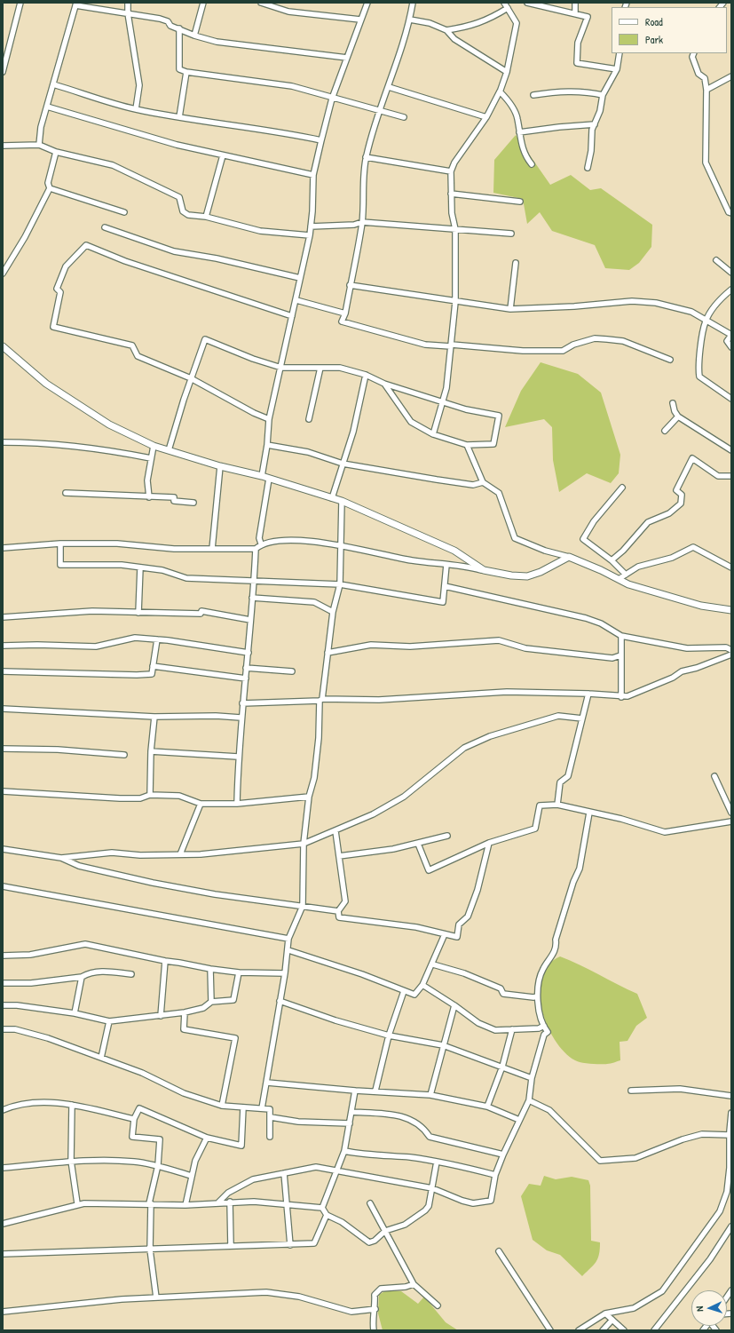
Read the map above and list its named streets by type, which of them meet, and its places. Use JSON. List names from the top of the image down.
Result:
{
  "legend": ["Road", "Park"],
  "north": "left"
}
